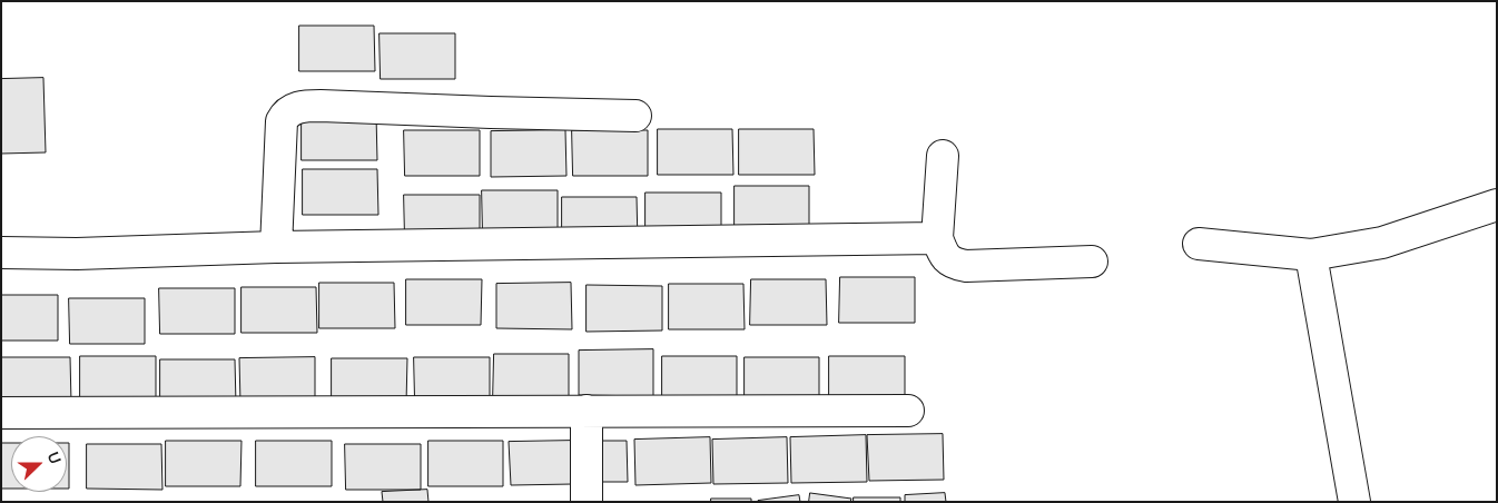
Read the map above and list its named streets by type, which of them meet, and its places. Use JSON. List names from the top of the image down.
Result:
{
  "north": "right"
}
